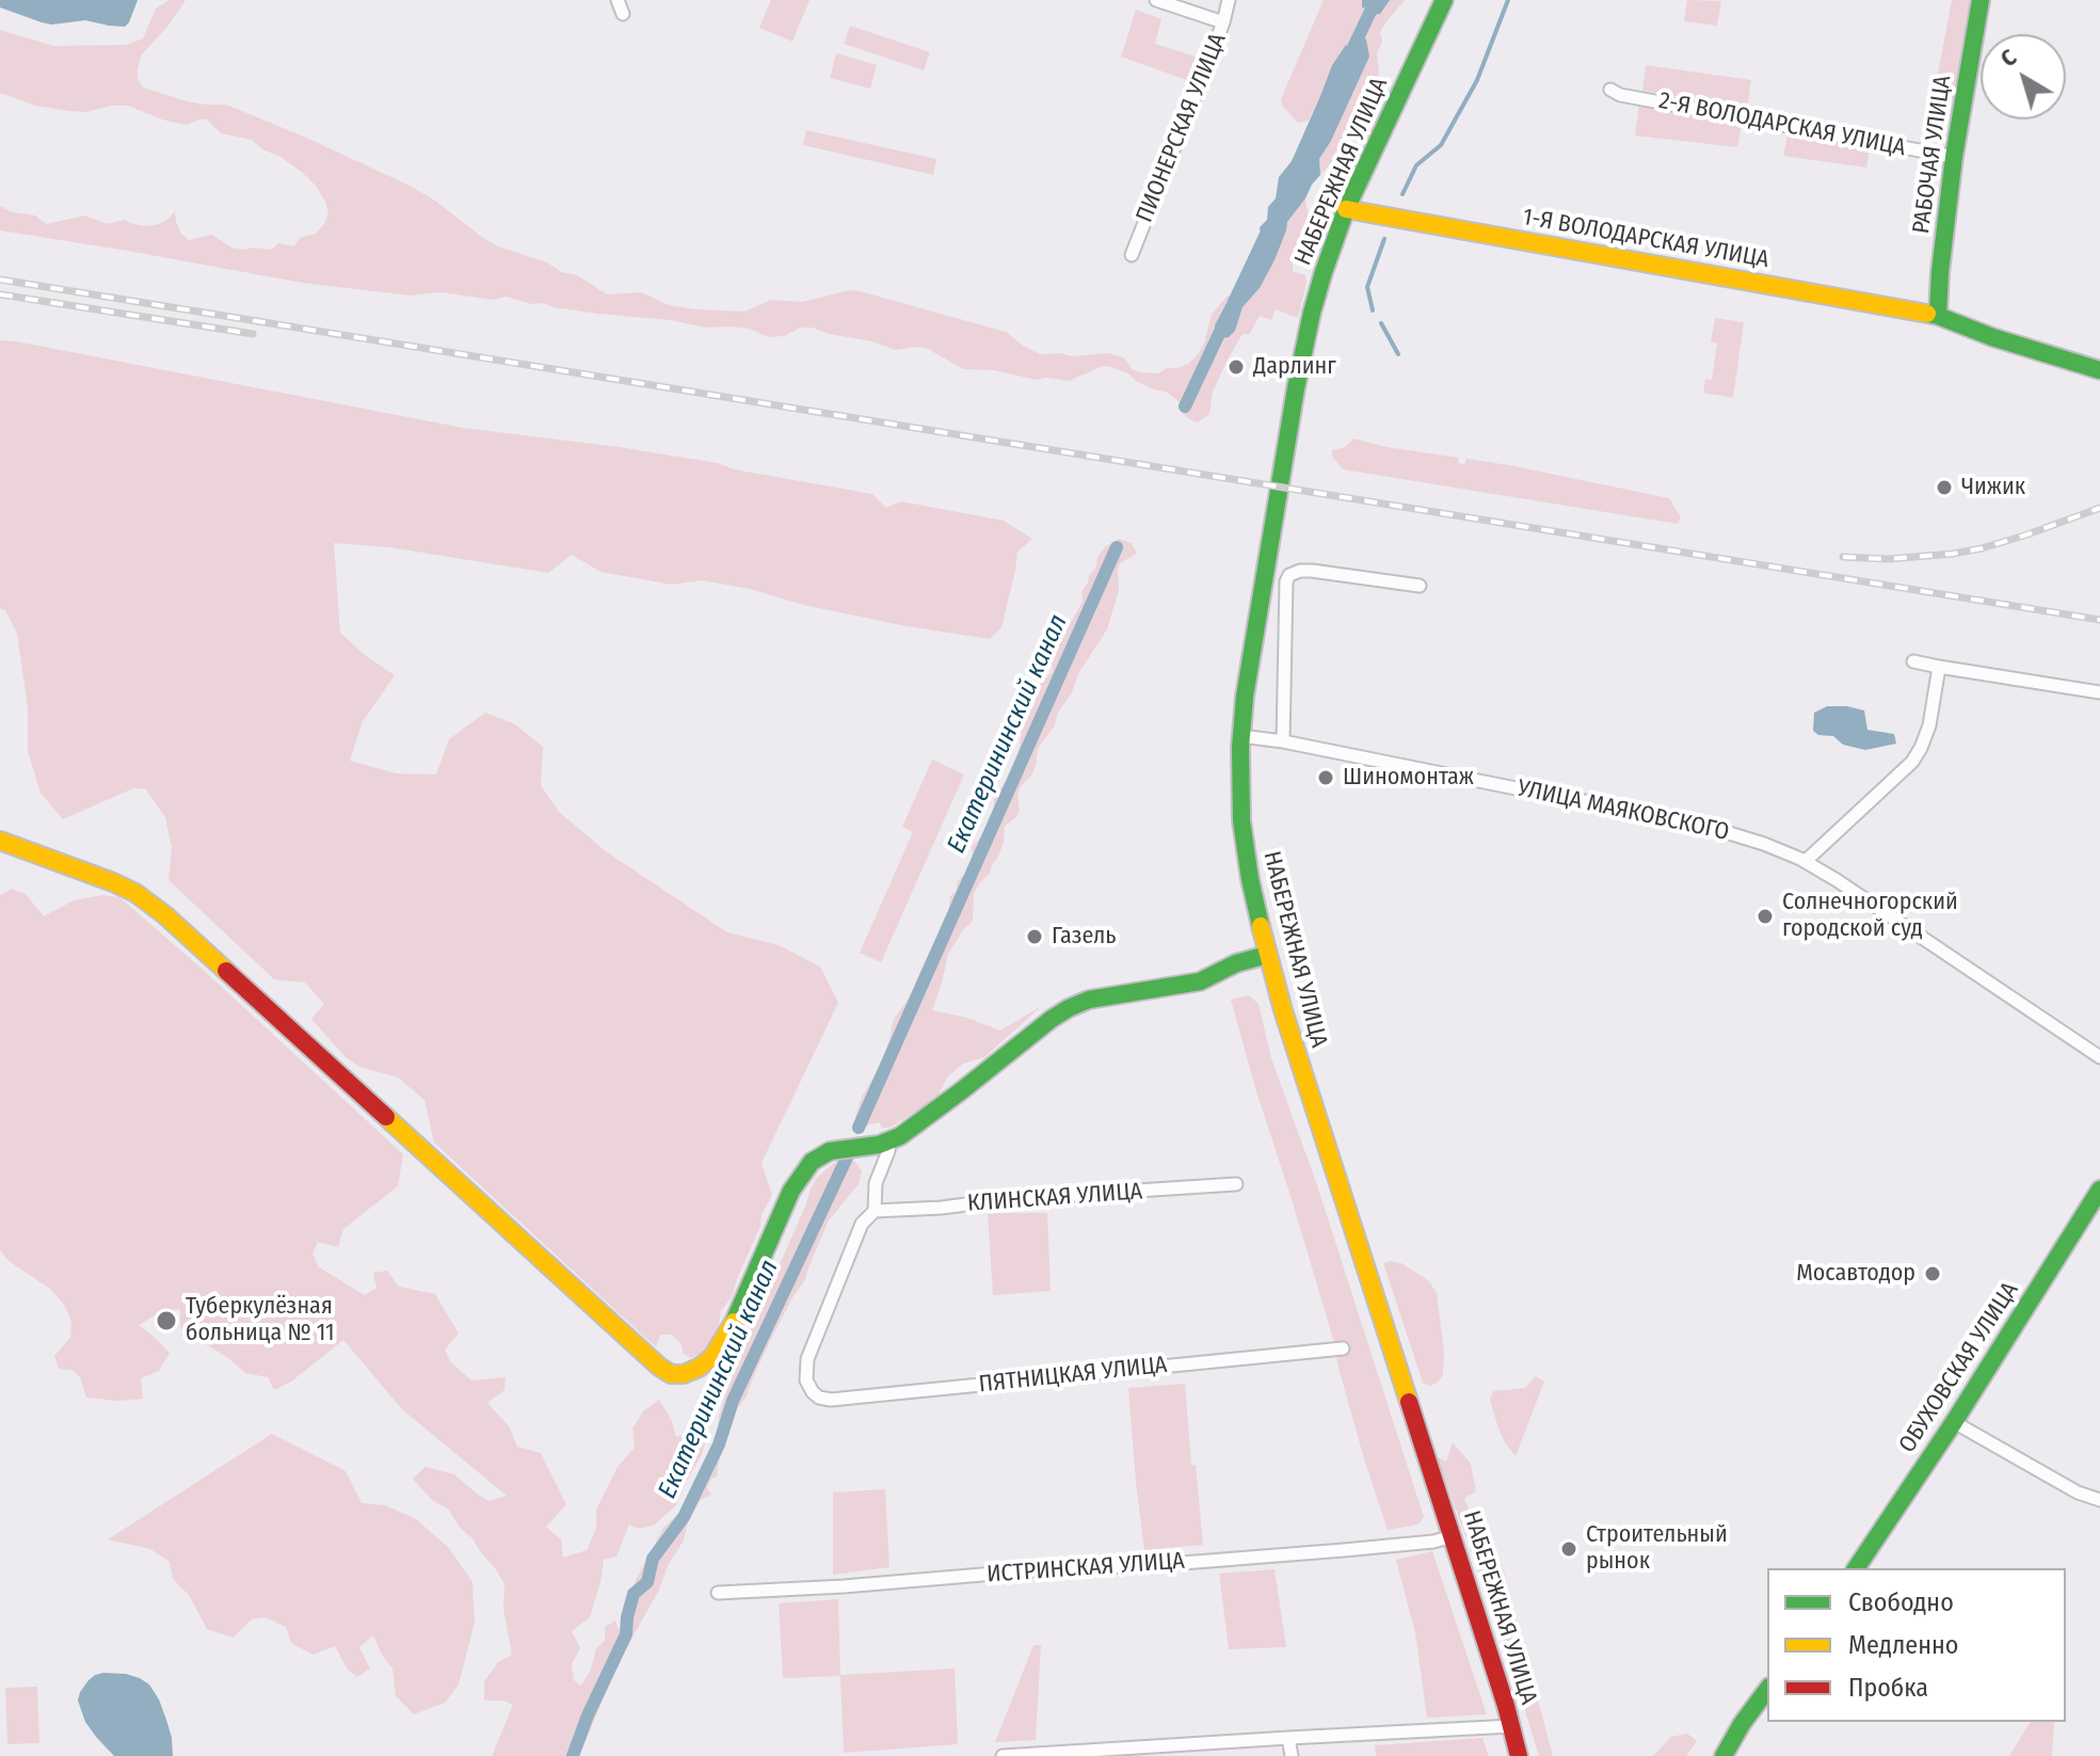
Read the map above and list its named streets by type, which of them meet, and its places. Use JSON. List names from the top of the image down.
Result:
{
  "streets": {
    "street": [
      "2-Я ВОЛОДАРСКАЯ УЛИЦА",
      "ПИОНЕРСКАЯ УЛИЦА",
      "РАБОЧАЯ УЛИЦА",
      "НАБЕРЕЖНАЯ УЛИЦА",
      "1-Я ВОЛОДАРСКАЯ УЛИЦА",
      "УЛИЦА МАЯКОВСКОГО",
      "КЛИНСКАЯ УЛИЦА",
      "ОБУХОВСКАЯ УЛИЦА",
      "ПЯТНИЦКАЯ УЛИЦА",
      "ИСТРИНСКАЯ УЛИЦА"
    ]
  },
  "crossings": [
    ["2-Я ВОЛОДАРСКАЯ УЛИЦА", "РАБОЧАЯ УЛИЦА"],
    ["РАБОЧАЯ УЛИЦА", "1-Я ВОЛОДАРСКАЯ УЛИЦА"],
    ["НАБЕРЕЖНАЯ УЛИЦА", "1-Я ВОЛОДАРСКАЯ УЛИЦА"],
    ["НАБЕРЕЖНАЯ УЛИЦА", "УЛИЦА МАЯКОВСКОГО"],
    ["НАБЕРЕЖНАЯ УЛИЦА", "ИСТРИНСКАЯ УЛИЦА"],
    ["КЛИНСКАЯ УЛИЦА", "ПЯТНИЦКАЯ УЛИЦА"]
  ],
  "water": ["Екатерининский канал"],
  "places": [
    "Дарлинг",
    "Чижик",
    "Шиномонтаж",
    "Солнечногорский городской суд",
    "Газель",
    "Мосавтодор",
    "Туберкулёзная больница № 11",
    "Строительный рынок"
  ],
  "legend": ["Свободно", "Медленно", "Пробка"],
  "north": "top left"
}
